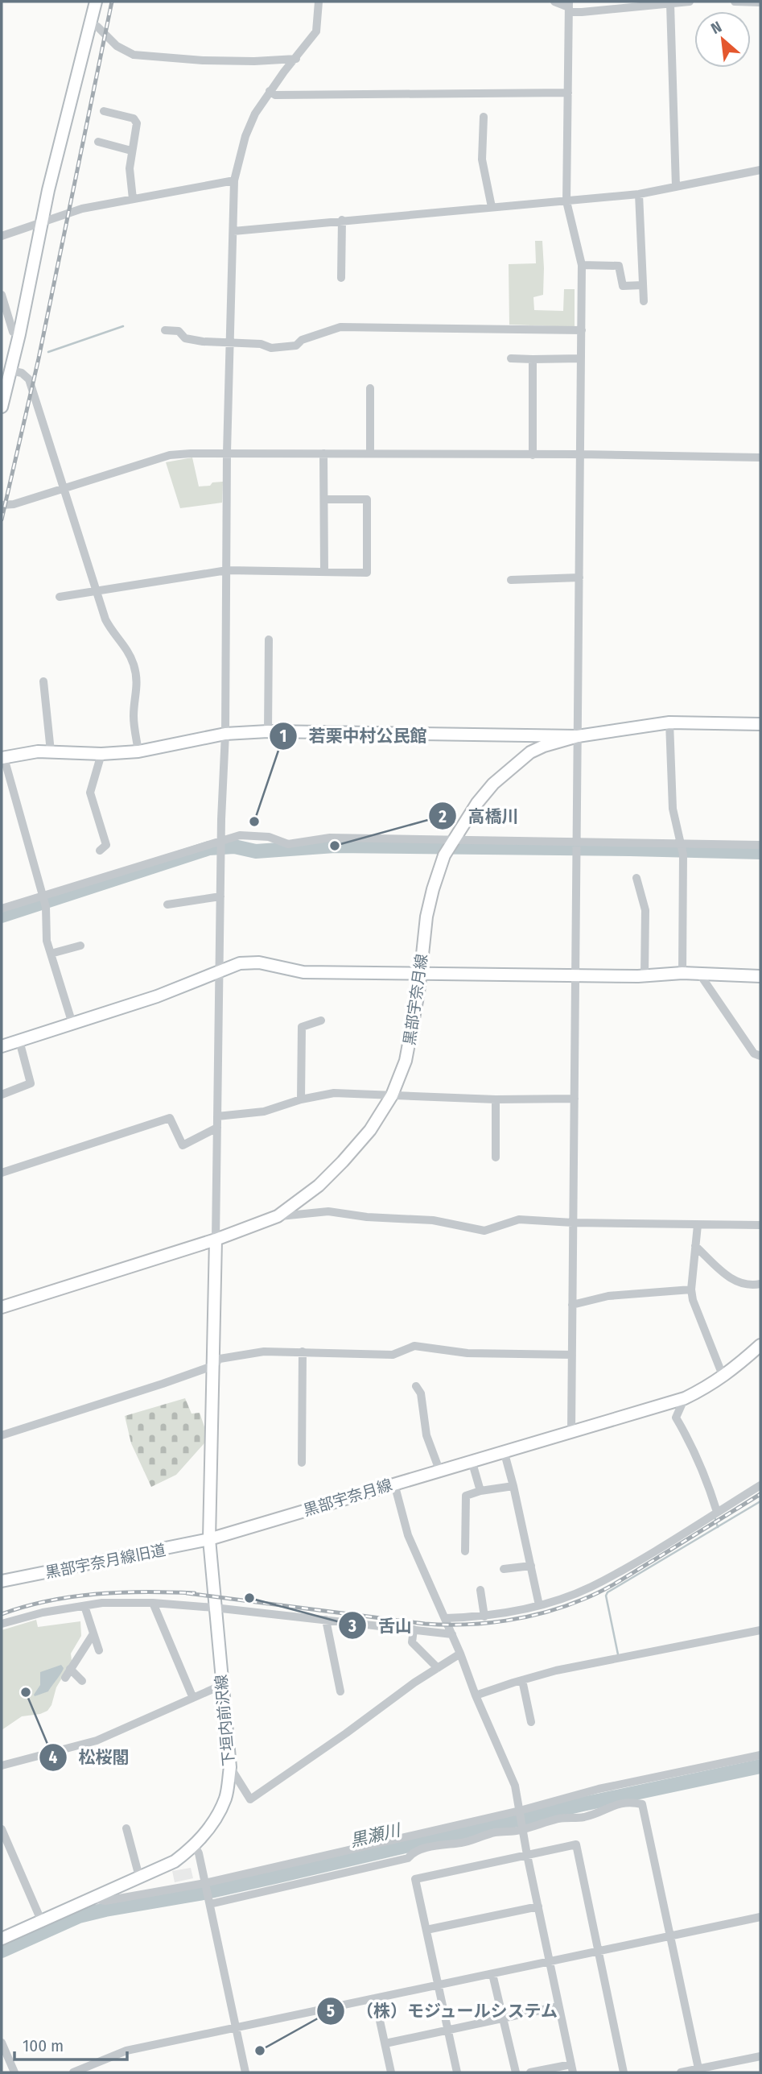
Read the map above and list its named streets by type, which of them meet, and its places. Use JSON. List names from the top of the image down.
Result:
{
  "streets": {
    "main road": ["黒部宇奈月線", "黒部宇奈月線旧道", "下垣内前沢線"]
  },
  "crossings": [
    ["黒部宇奈月線", "黒部宇奈月線旧道"],
    ["黒部宇奈月線", "下垣内前沢線"],
    ["黒部宇奈月線旧道", "下垣内前沢線"]
  ],
  "water": ["黒瀬川"],
  "places": [
    "若栗中村公民館",
    "高橋川",
    "舌山",
    "松桜閣",
    "（株）モジュールシステム"
  ],
  "scale_bar": "100 m",
  "north": "top left"
}
